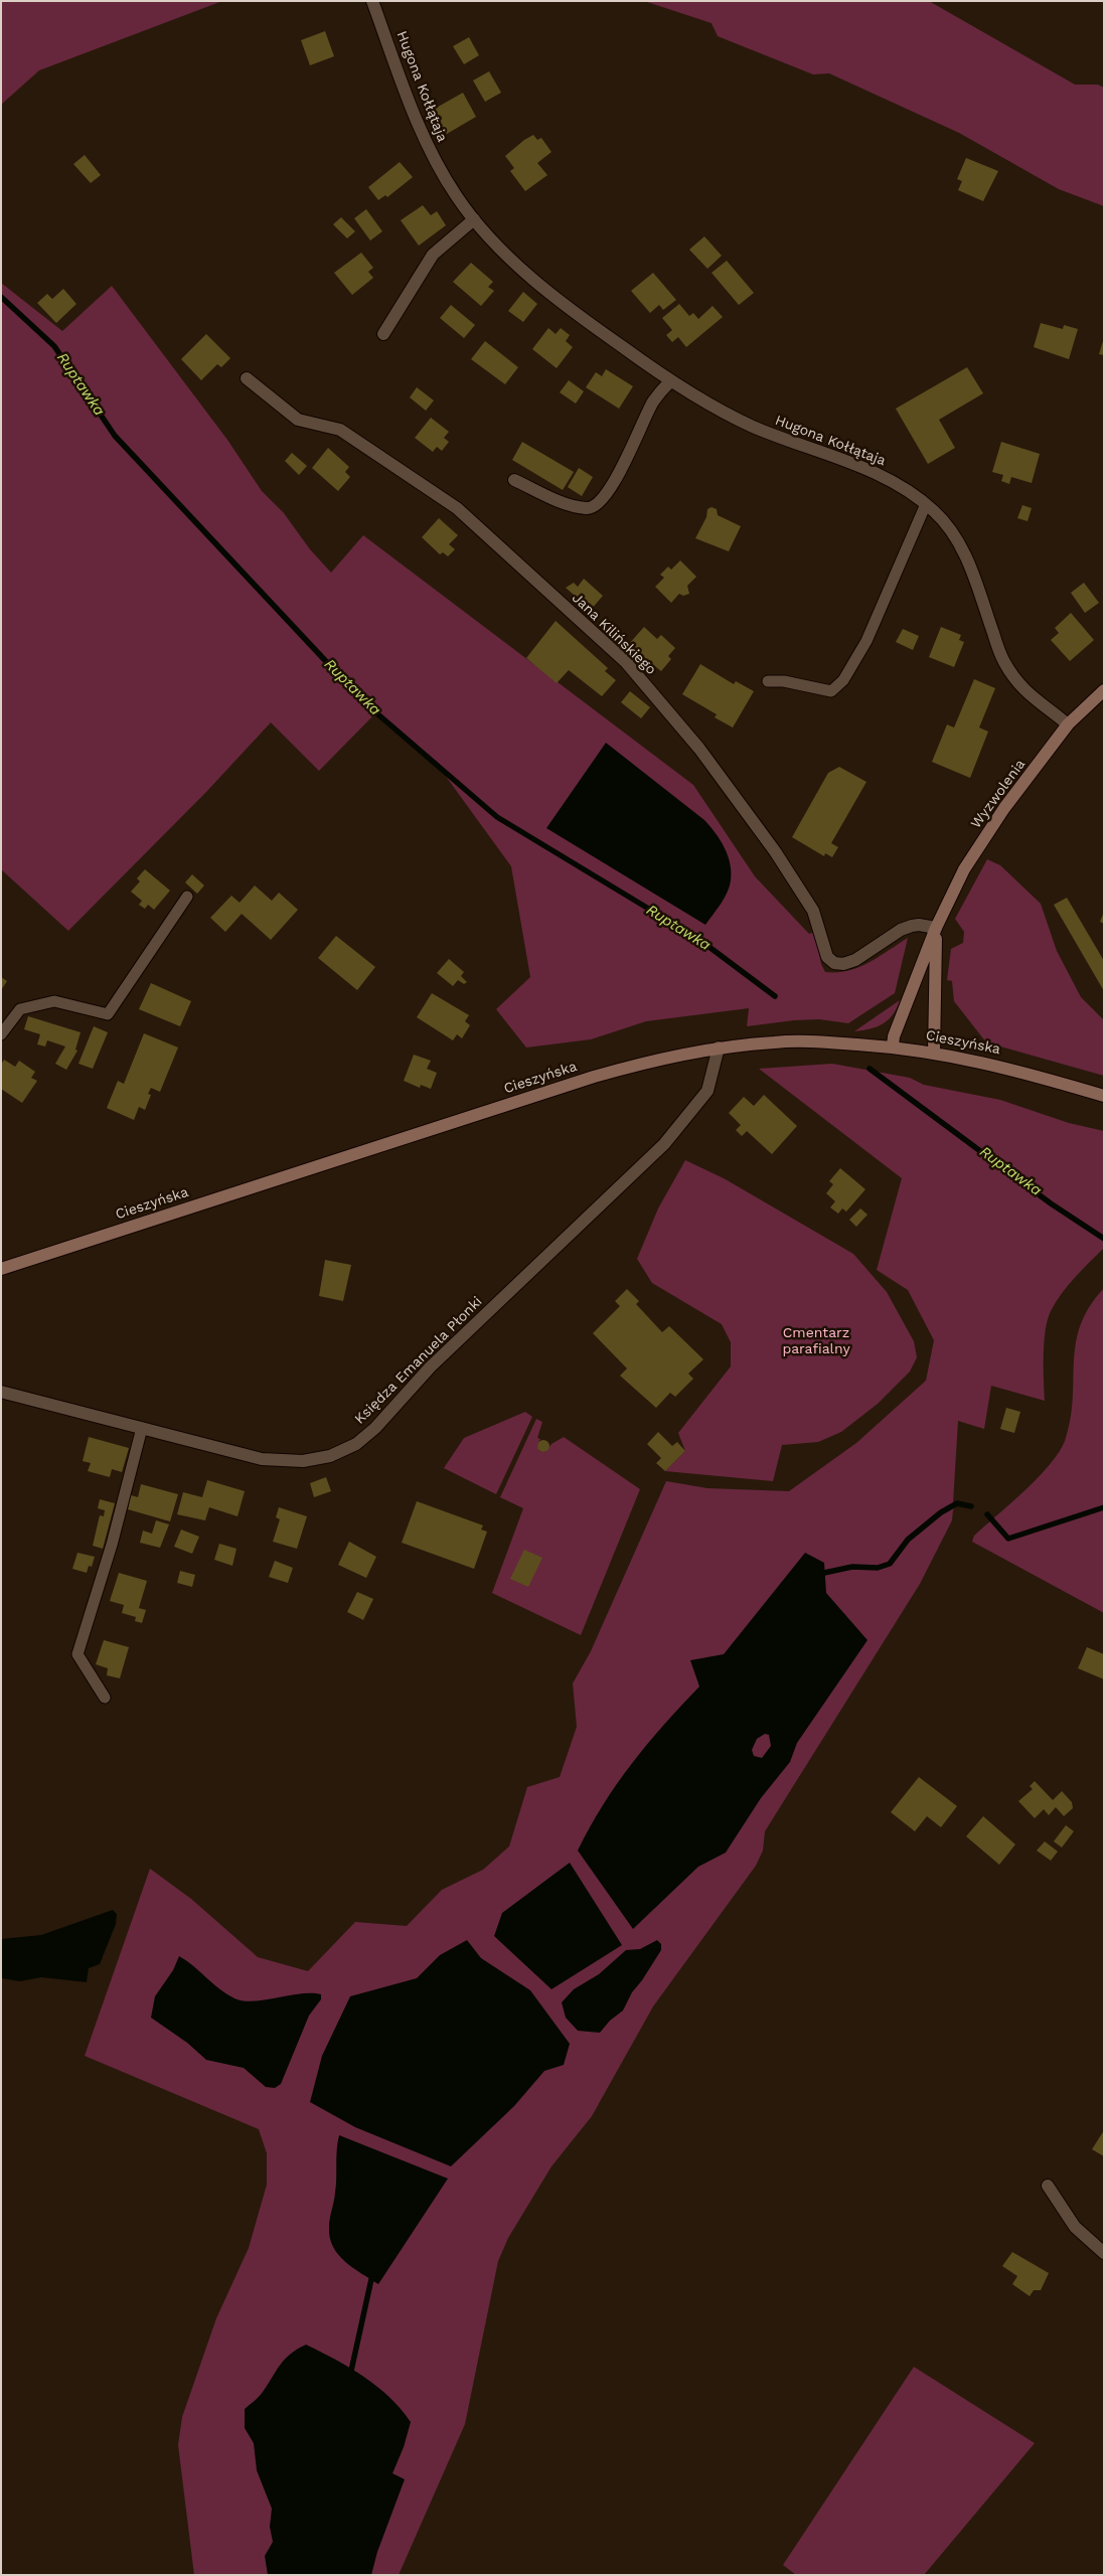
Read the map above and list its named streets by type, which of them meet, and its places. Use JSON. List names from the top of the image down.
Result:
{
  "streets": {
    "main road": ["Wyzwolenia", "Cieszyńska"],
    "street": ["Hugona Kołłątaja", "Jana Kilińskiego", "Księdza Emanuela Płonki"]
  },
  "crossings": [
    ["Hugona Kołłątaja", "Wyzwolenia"],
    ["Jana Kilińskiego", "Wyzwolenia"],
    ["Wyzwolenia", "Cieszyńska"],
    ["Cieszyńska", "Księdza Emanuela Płonki"]
  ],
  "water": ["Ruptawka"],
  "parks": ["Cmentarz parafialny"]
}
